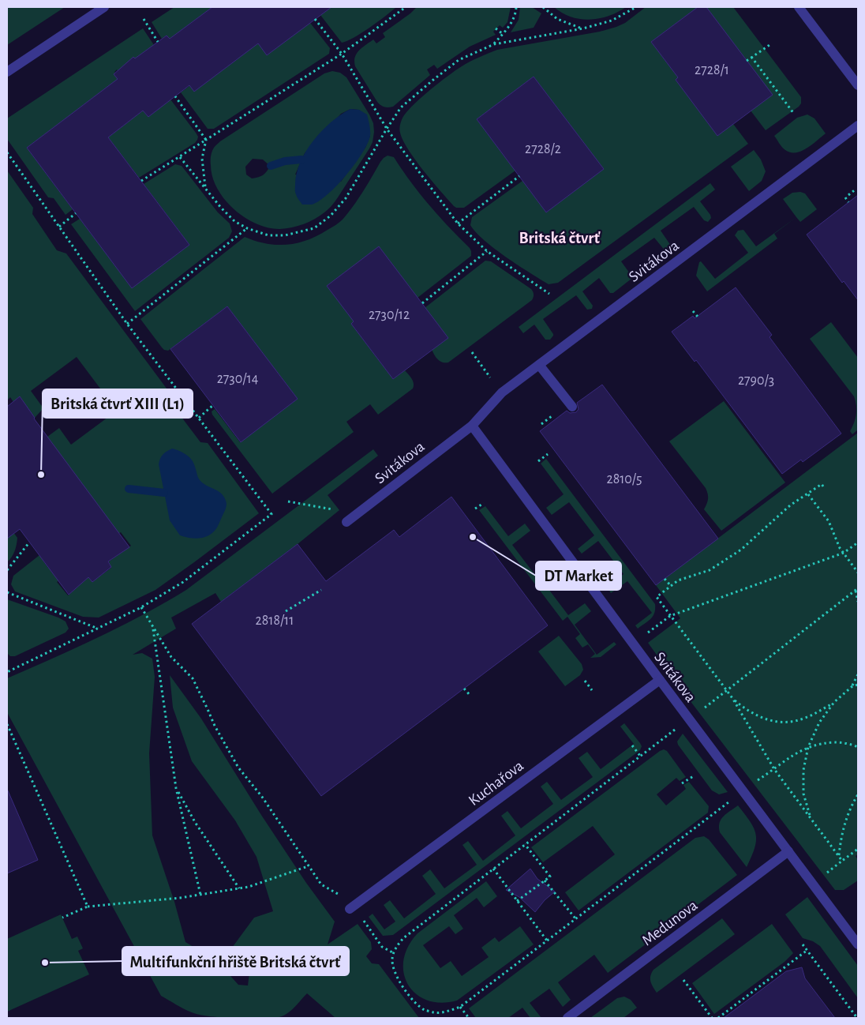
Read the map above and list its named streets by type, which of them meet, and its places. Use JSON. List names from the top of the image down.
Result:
{
  "streets": {
    "street": ["Svitákova", "Kuchařova", "Medunova"]
  },
  "crossings": [
    ["Svitákova", "Kuchařova"],
    ["Svitákova", "Medunova"]
  ],
  "districts": ["Britská čtvrť"],
  "places": ["Britská čtvrť XIII (L1)", "DT Market", "Multifunkční hřiště Britská čtvrť"],
  "house_numbers": [
    "2728/1",
    "2728/2",
    "2730/12",
    "2730/14",
    "2790/3",
    "2810/5",
    "2818/11"
  ]
}
